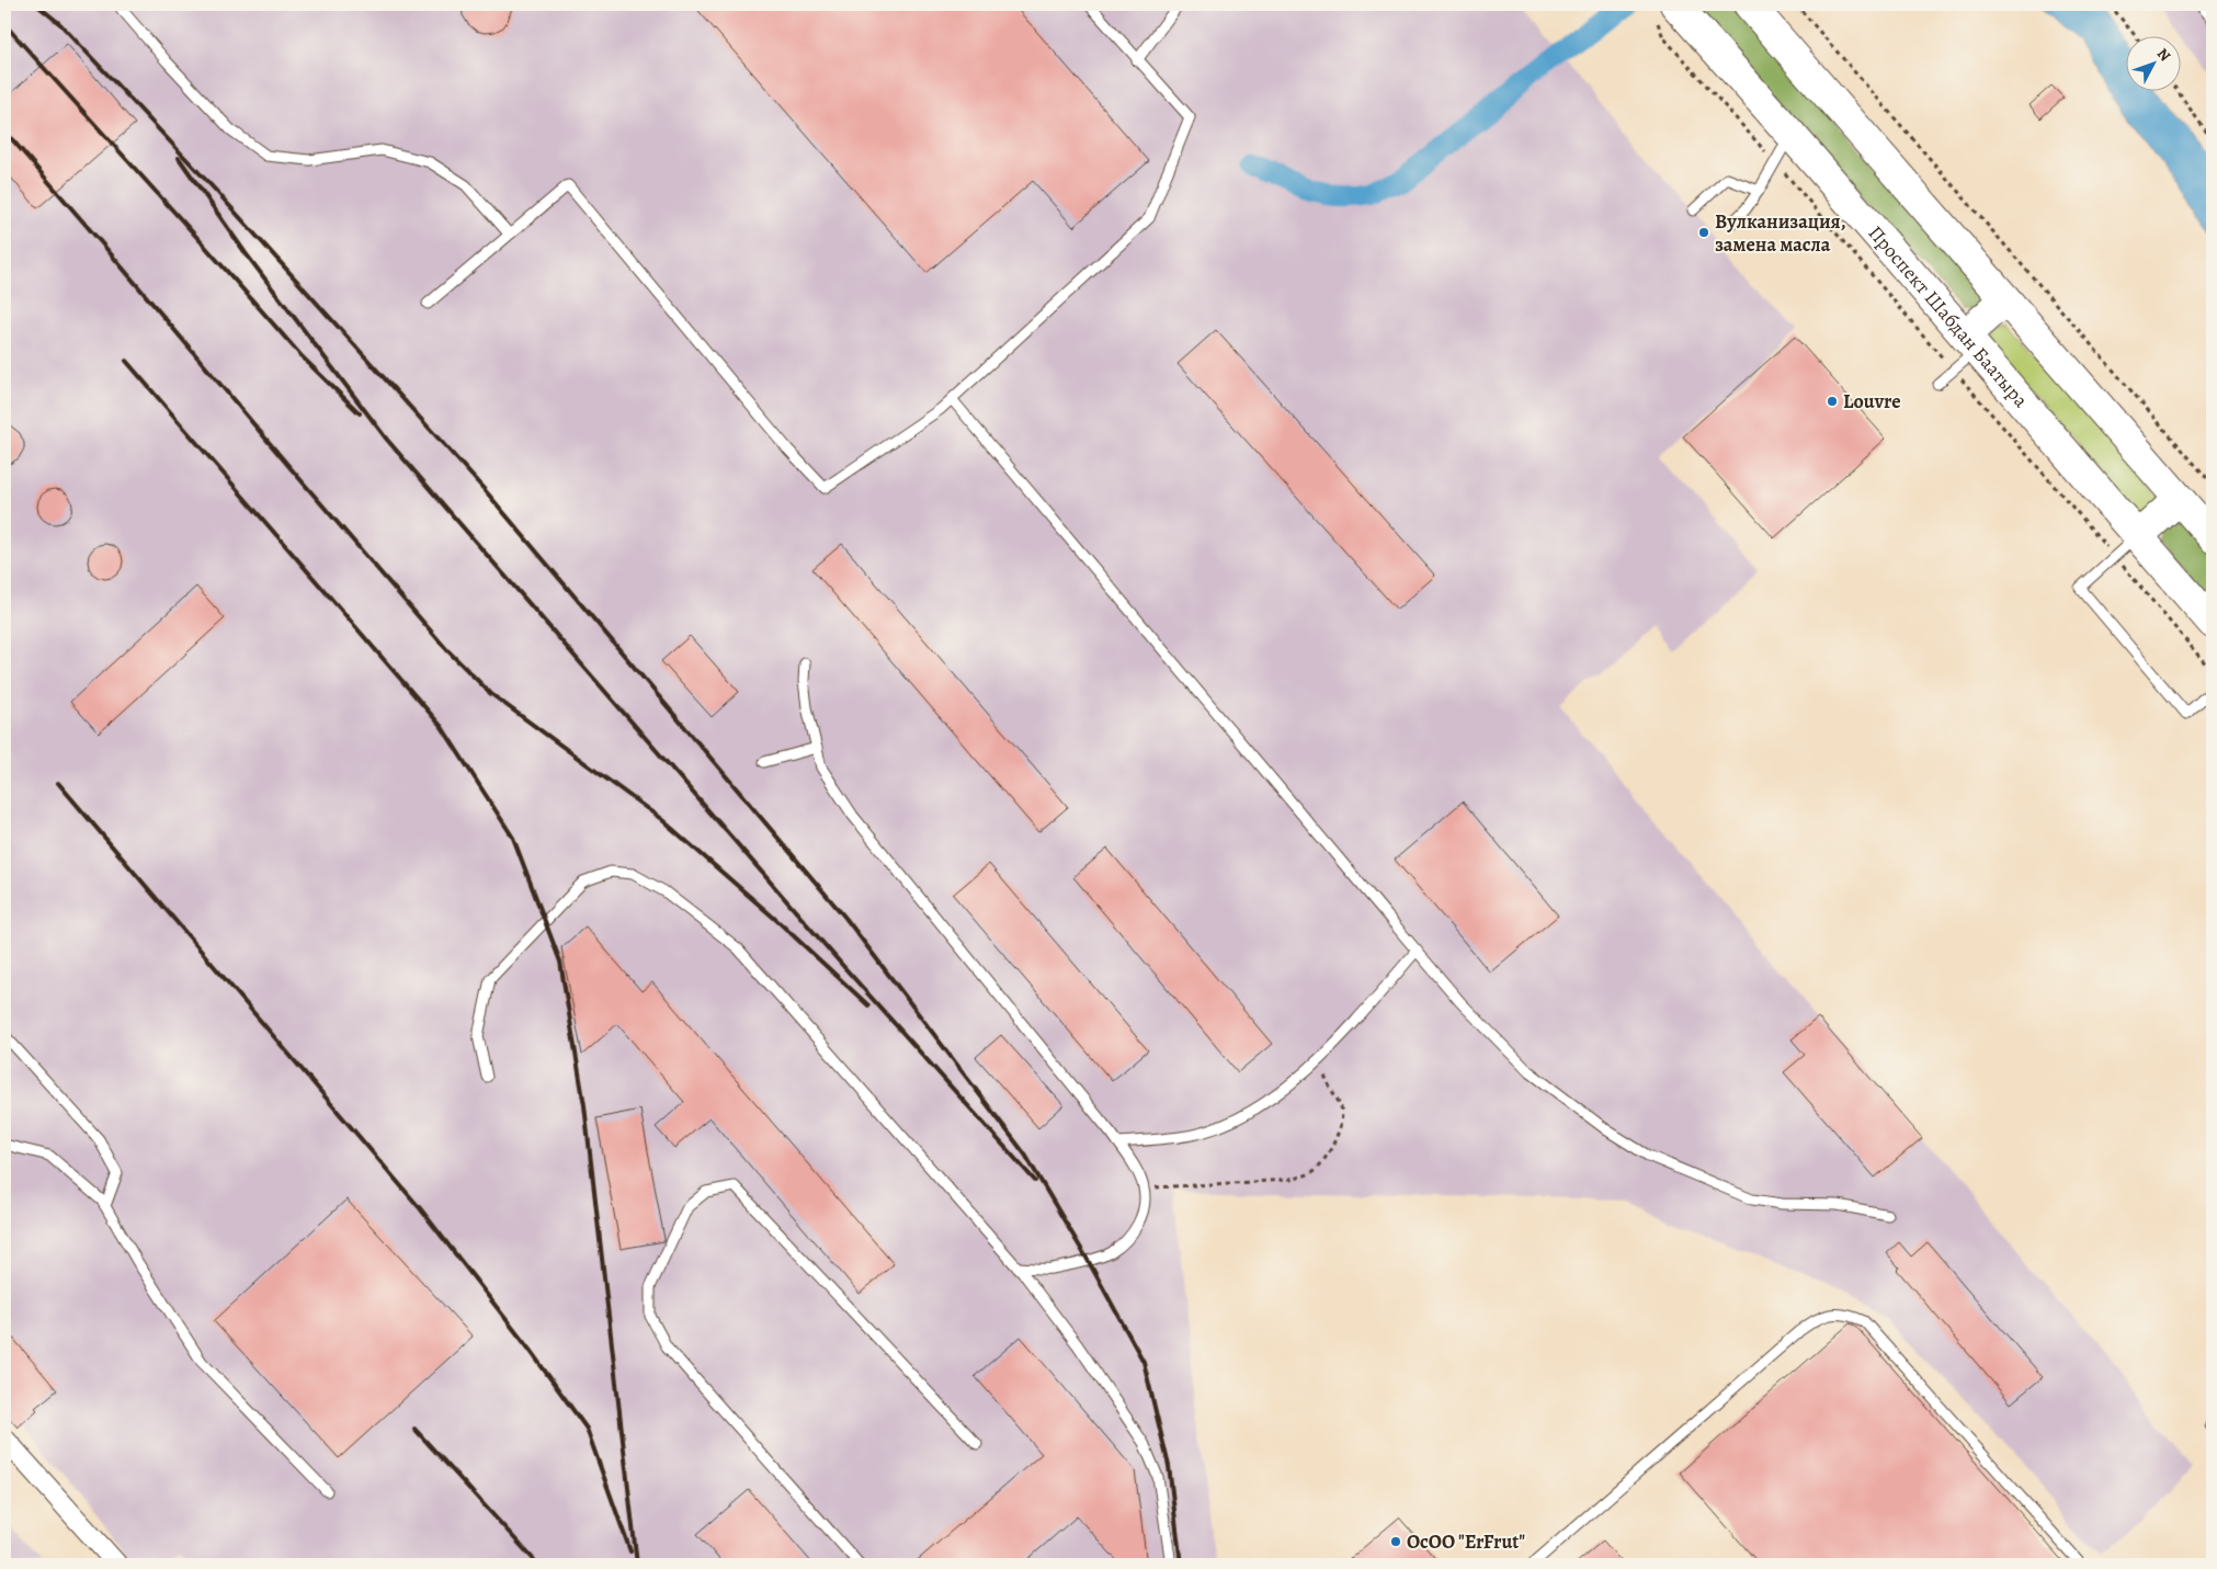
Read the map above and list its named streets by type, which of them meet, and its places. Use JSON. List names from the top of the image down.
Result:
{
  "streets": {
    "main road": ["Проспект Шабдан Баатыра"]
  },
  "places": ["Вулканизация, замена масла", "Louvre", "ОсОО \"ErFrut\""],
  "north": "top right"
}
